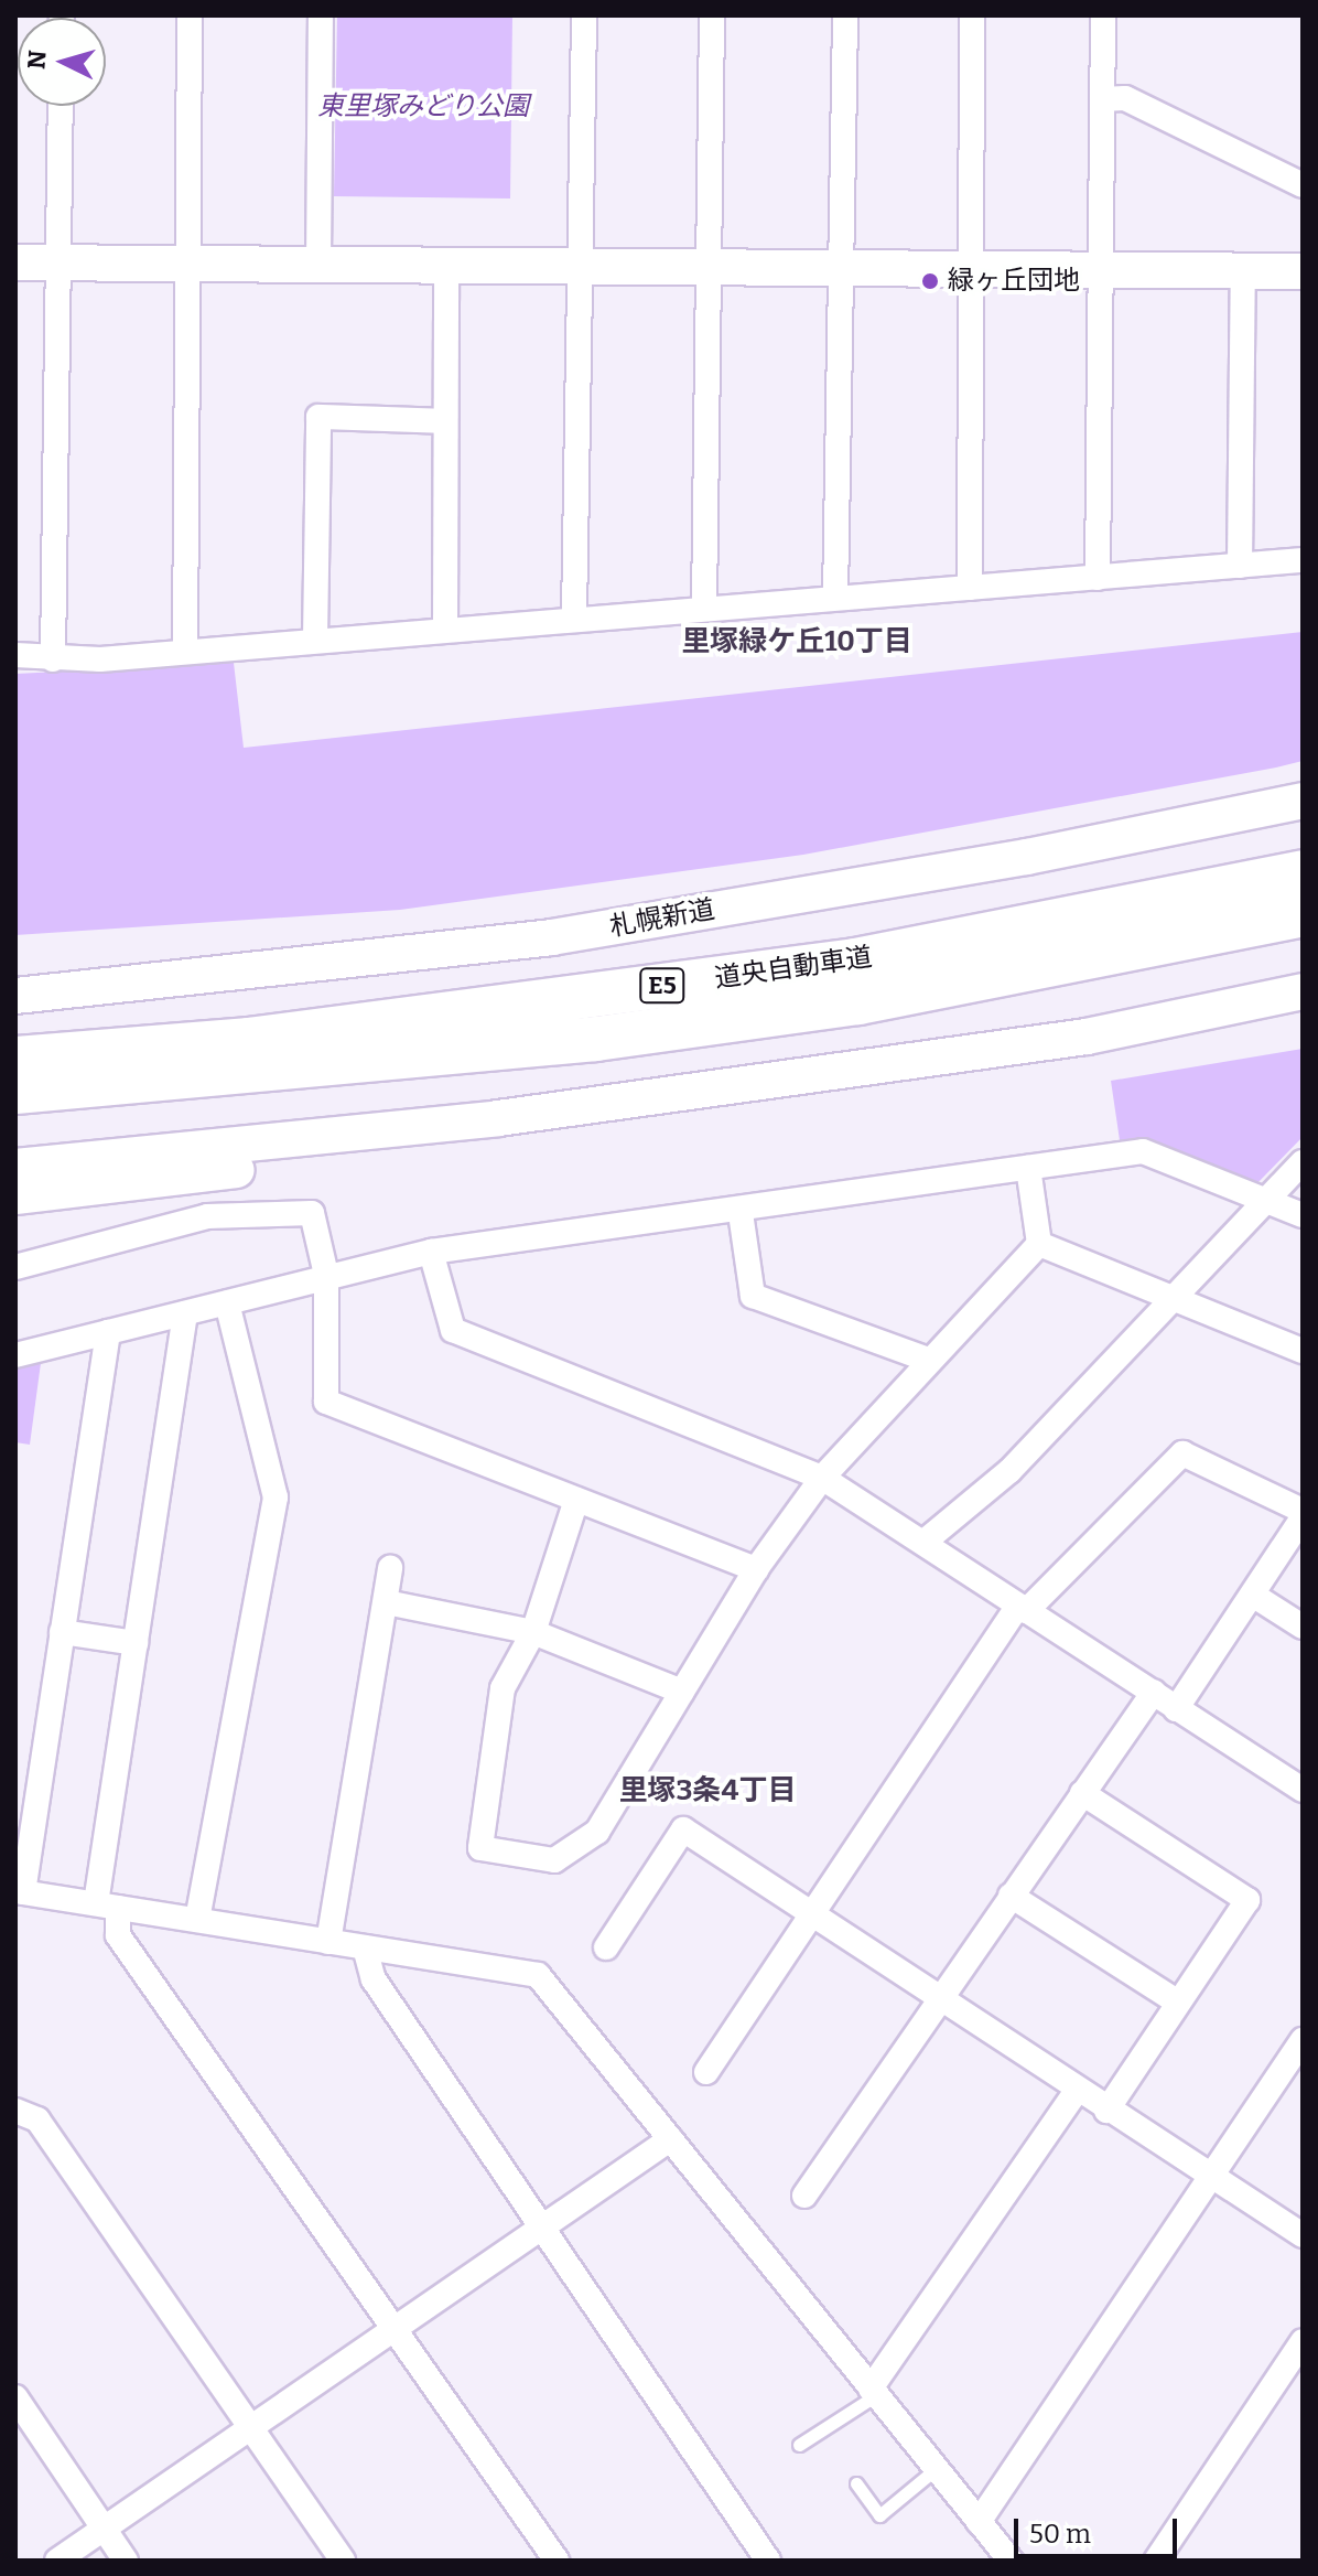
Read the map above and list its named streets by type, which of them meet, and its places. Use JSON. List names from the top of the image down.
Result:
{
  "streets": {
    "highway": ["道央自動車道", "E5"],
    "street": ["札幌新道"]
  },
  "districts": ["里塚緑ケ丘10丁目", "里塚3条4丁目"],
  "parks": ["東里塚みどり公園"],
  "places": ["緑ヶ丘団地"],
  "scale_bar": "50 m",
  "north": "left"
}
